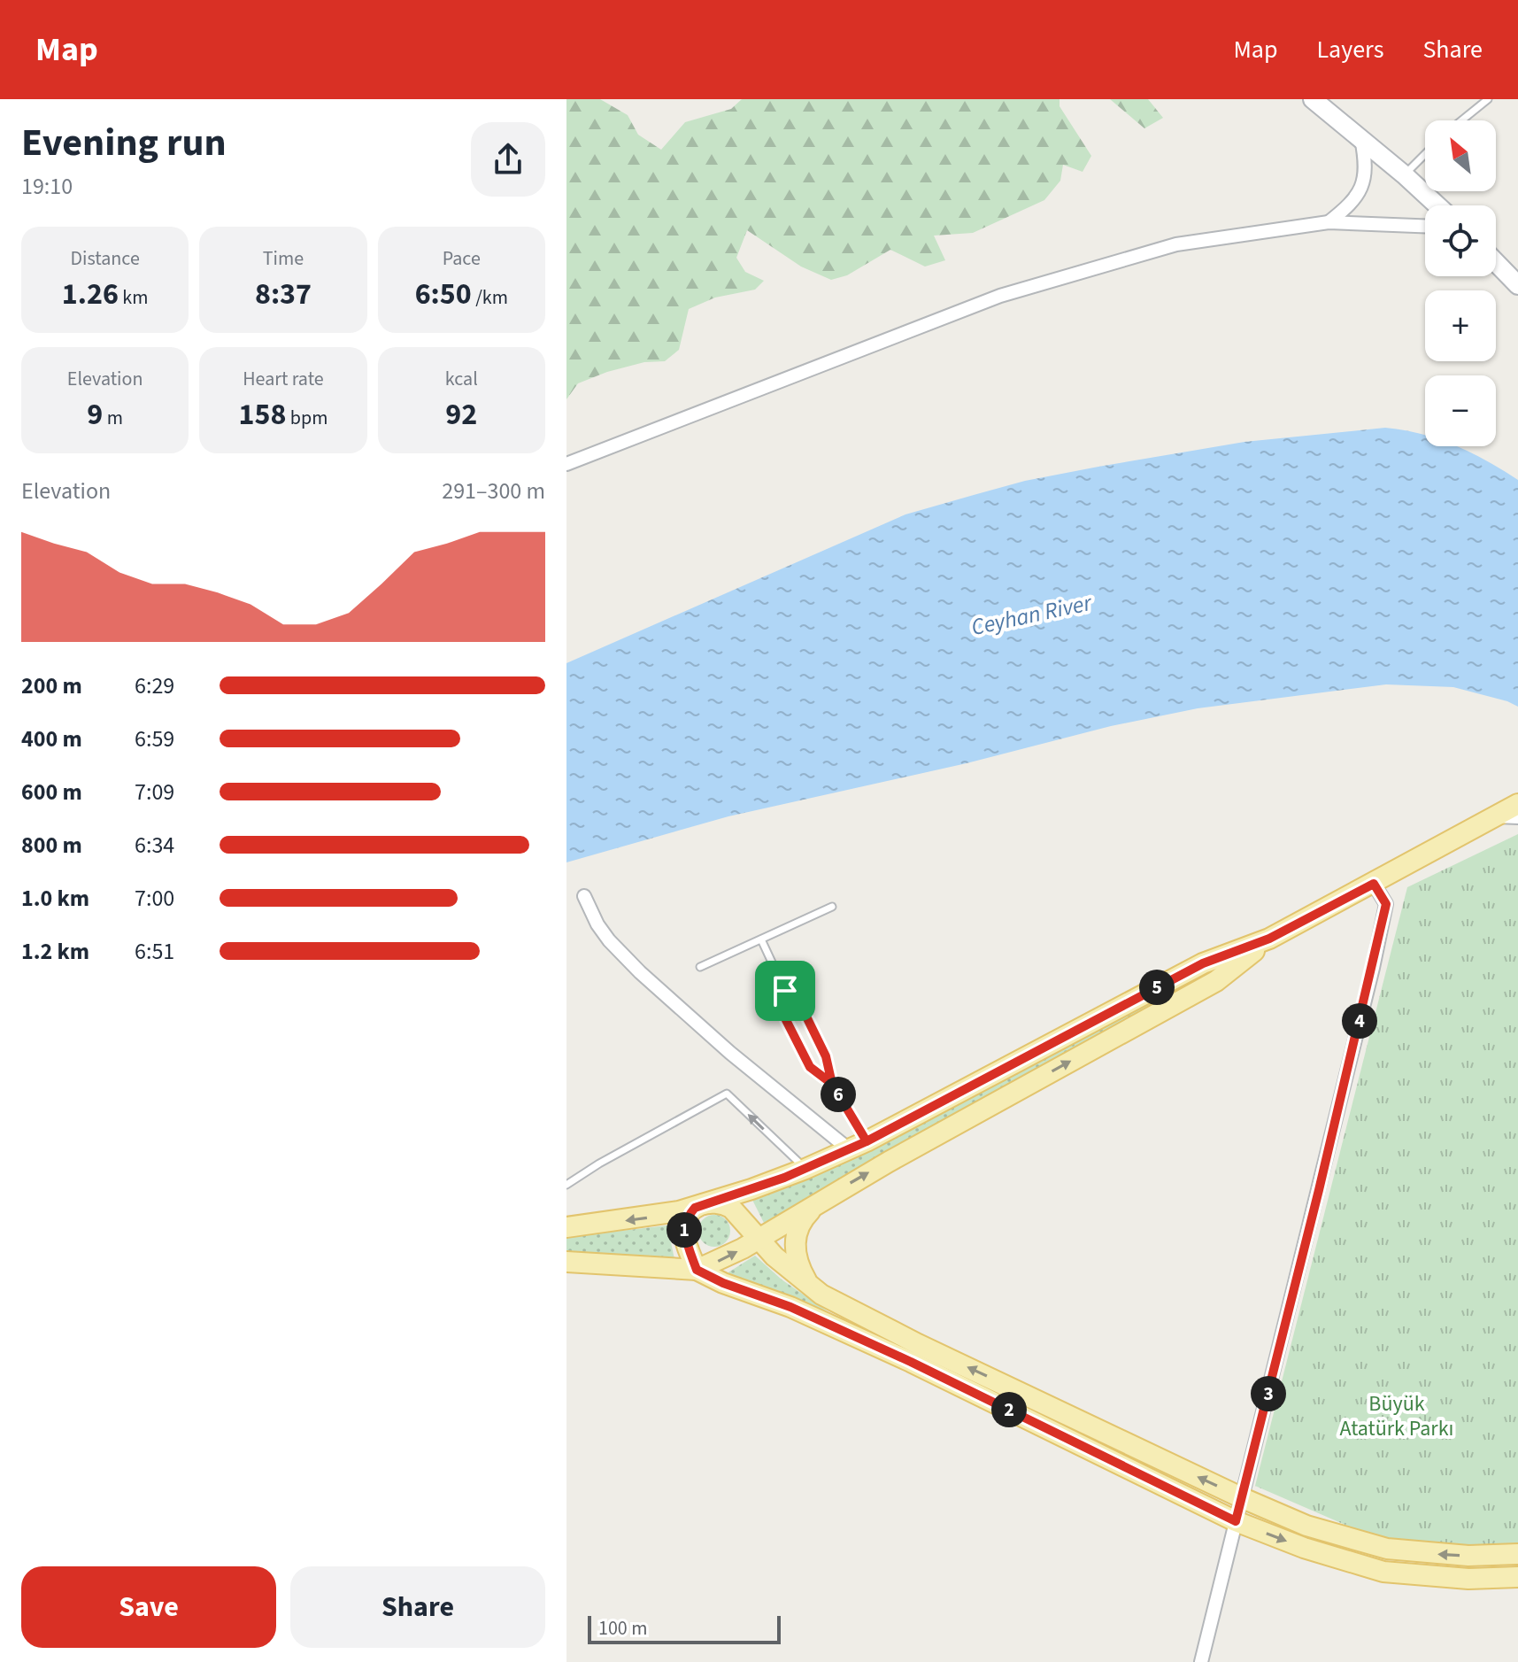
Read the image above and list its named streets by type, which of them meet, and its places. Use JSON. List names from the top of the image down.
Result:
{
  "water": ["Ceyhan River"],
  "parks": ["Büyük Atatürk Parkı"],
  "scale_bar": "100 m",
  "north": "top left",
  "page": {
    "header": "Map",
    "nav": ["Map", "Layers", "Share"],
    "heading": ["Evening run", "19:10"],
    "map_buttons": ["+", "−"],
    "stats": [
      ["Distance", "1.26 km"],
      ["Time", "8:37"],
      ["Pace", "6:50 /km"],
      ["Elevation", "9 m"],
      ["Heart rate", "158 bpm"],
      ["kcal", "92"]
    ],
    "chart": ["Elevation", "291–300 m"],
    "list": [
      {
        "name": "200 m",
        "note": "6:29"
      },
      {
        "name": "400 m",
        "note": "6:59"
      },
      {
        "name": "600 m",
        "note": "7:09"
      },
      {
        "name": "800 m",
        "note": "6:34"
      },
      {
        "name": "1.0 km",
        "note": "7:00"
      },
      {
        "name": "1.2 km",
        "note": "6:51"
      }
    ],
    "pins": [
      "5",
      "4",
      "6",
      "1",
      "3",
      "2"
    ],
    "buttons": ["Save", "Share"],
    "scale": "100 m"
  }
}
